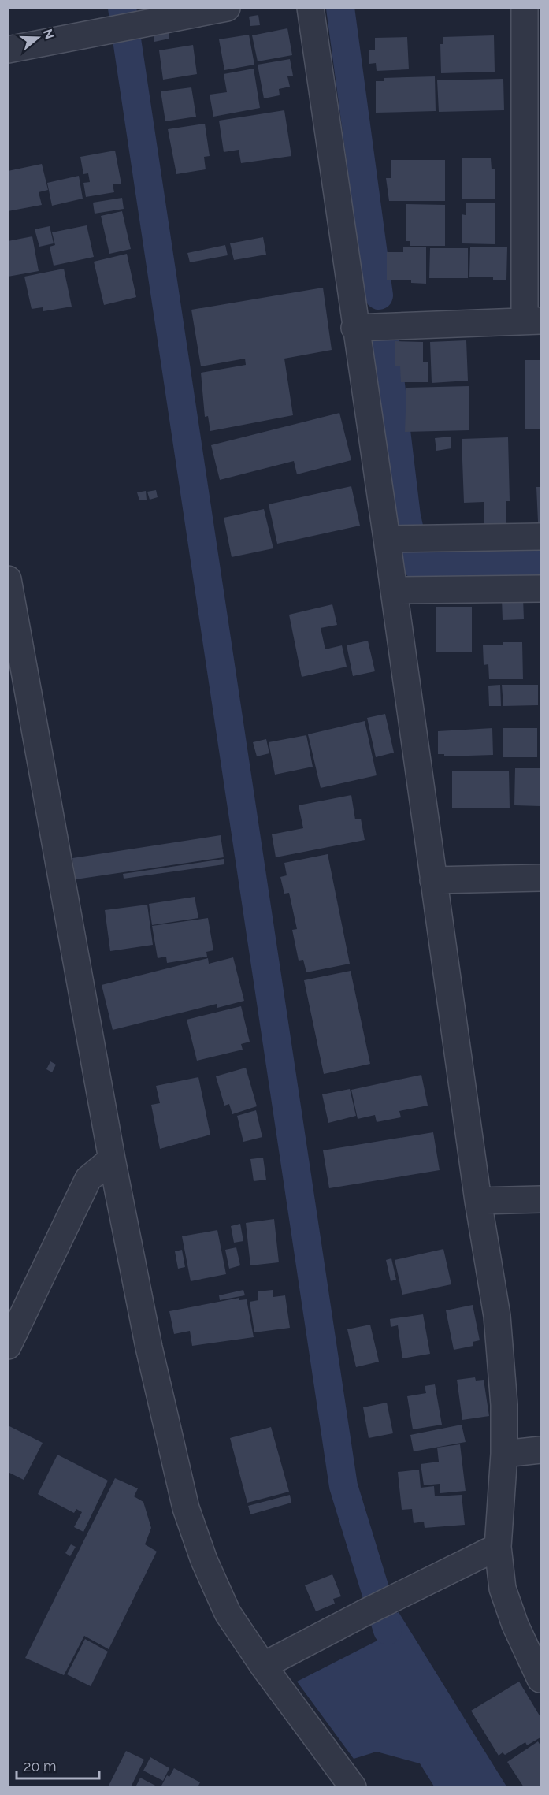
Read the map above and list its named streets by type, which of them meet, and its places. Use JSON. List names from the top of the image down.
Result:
{
  "scale_bar": "20 m",
  "north": "right"
}
